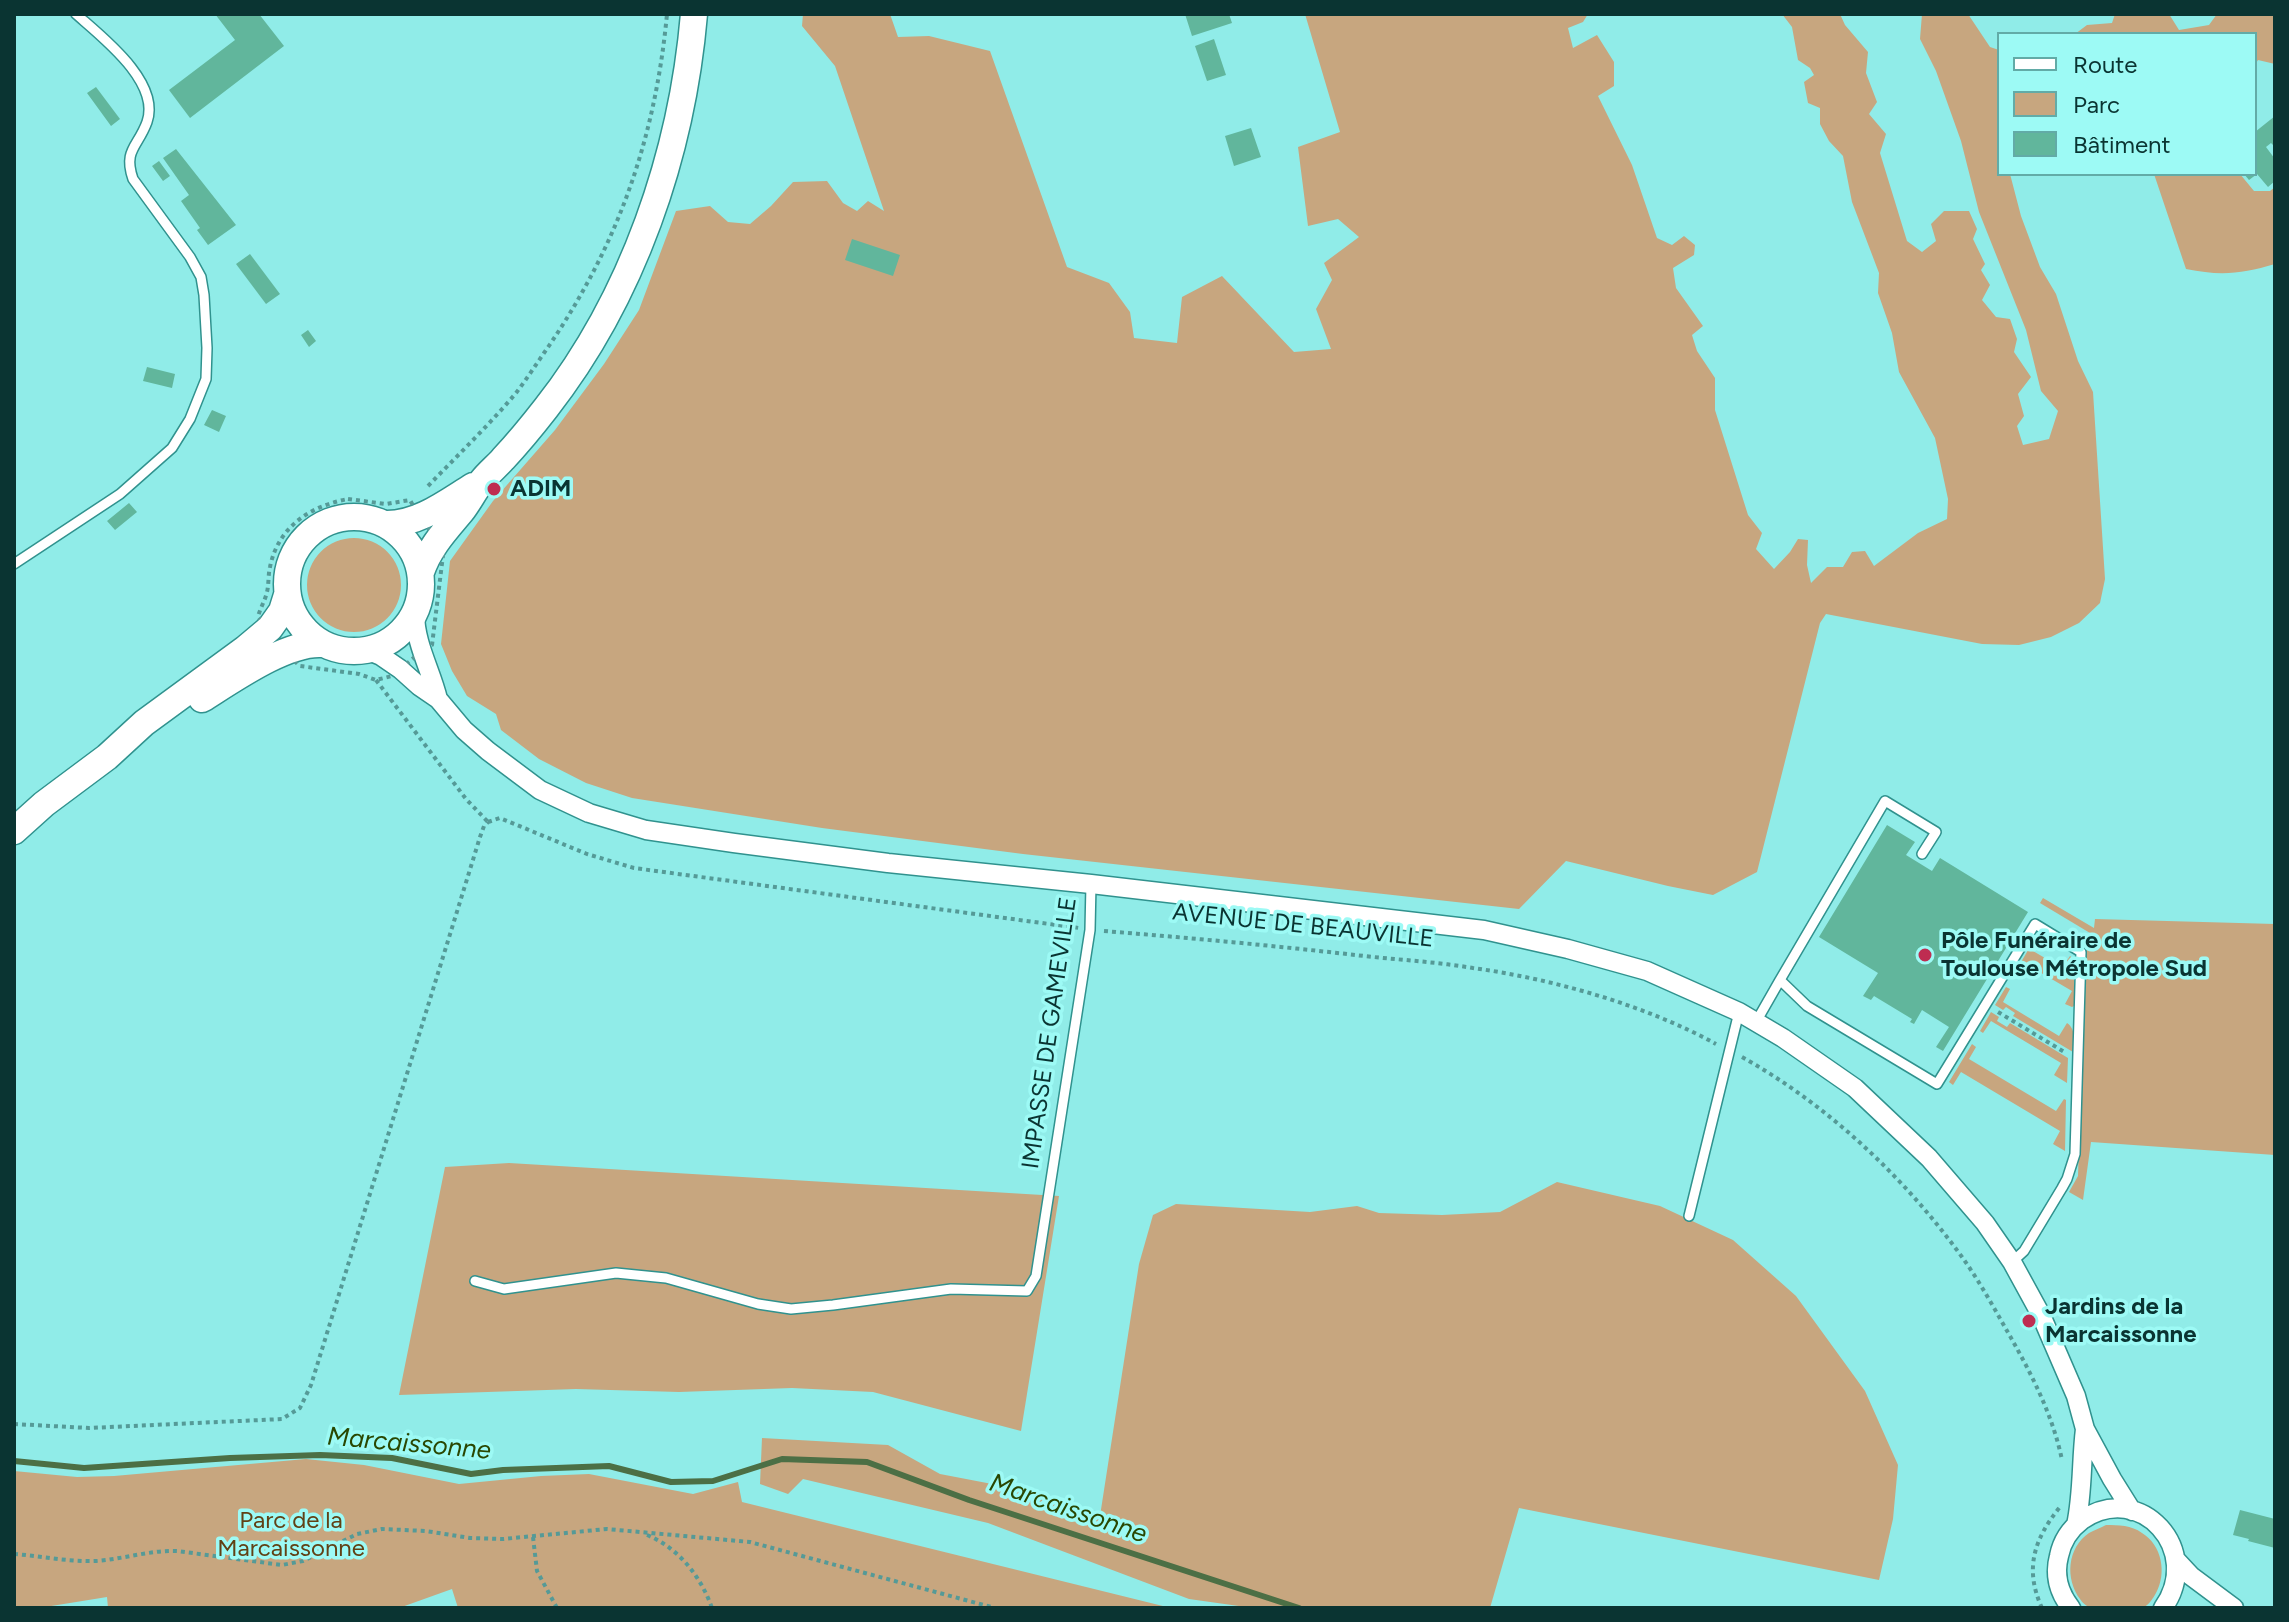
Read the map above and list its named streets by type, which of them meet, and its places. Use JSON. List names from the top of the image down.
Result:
{
  "streets": {
    "street": ["AVENUE DE BEAUVILLE"],
    "lane": ["IMPASSE DE GAMEVILLE"]
  },
  "crossings": [
    ["AVENUE DE BEAUVILLE", "IMPASSE DE GAMEVILLE"]
  ],
  "water": ["Marcaissonne"],
  "parks": ["Parc de la Marcaissonne"],
  "places": ["ADIM", "Pôle Funéraire de Toulouse Métropole Sud", "Jardins de la Marcaissonne"],
  "legend": ["Route", "Parc", "Bâtiment"]
}
